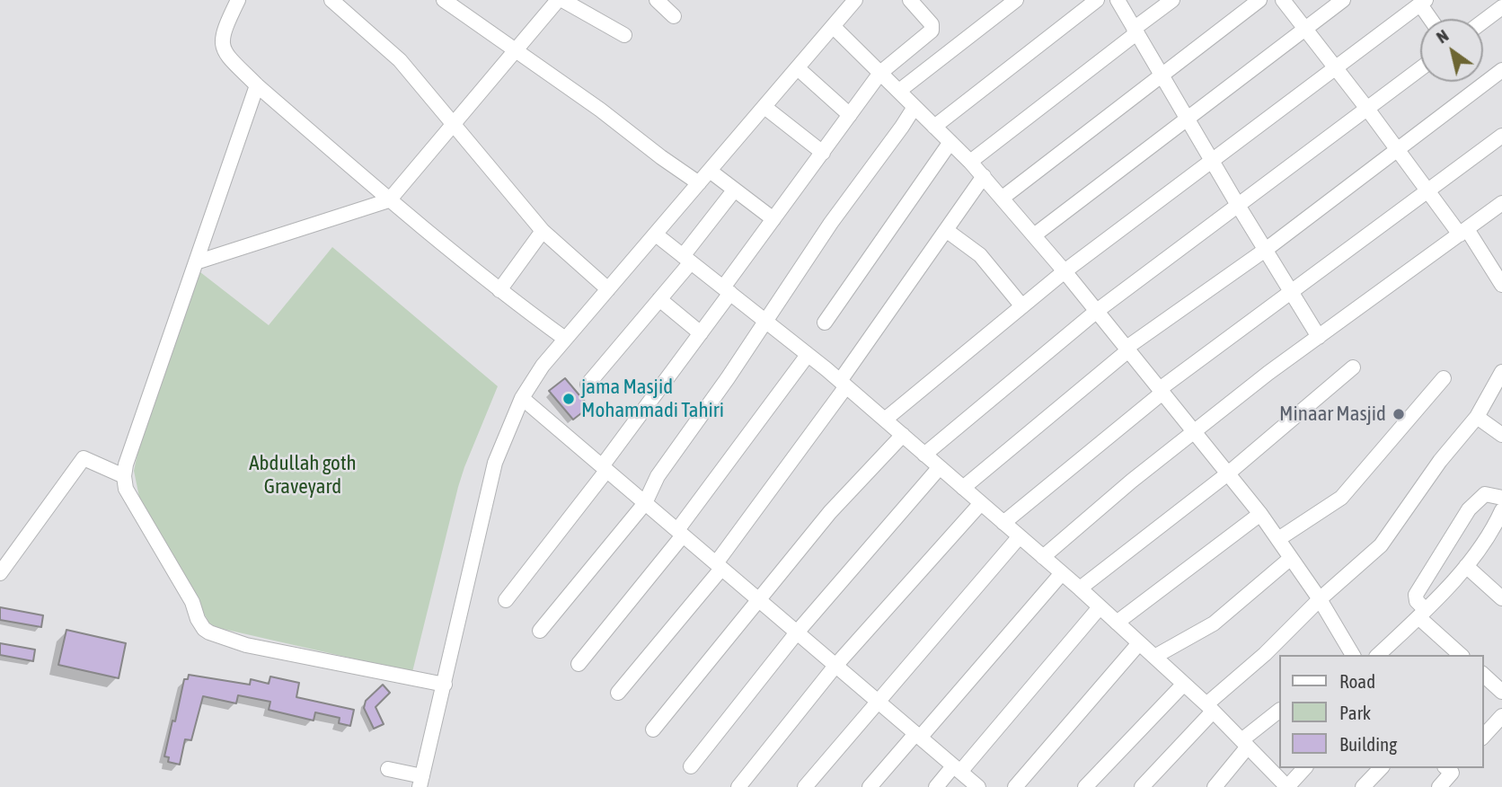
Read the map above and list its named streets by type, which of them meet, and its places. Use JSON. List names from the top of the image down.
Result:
{
  "parks": ["Abdullah goth Graveyard"],
  "places": ["jama Masjid Mohammadi Tahiri", "Minaar Masjid"],
  "legend": ["Road", "Park", "Building"],
  "north": "top left"
}
